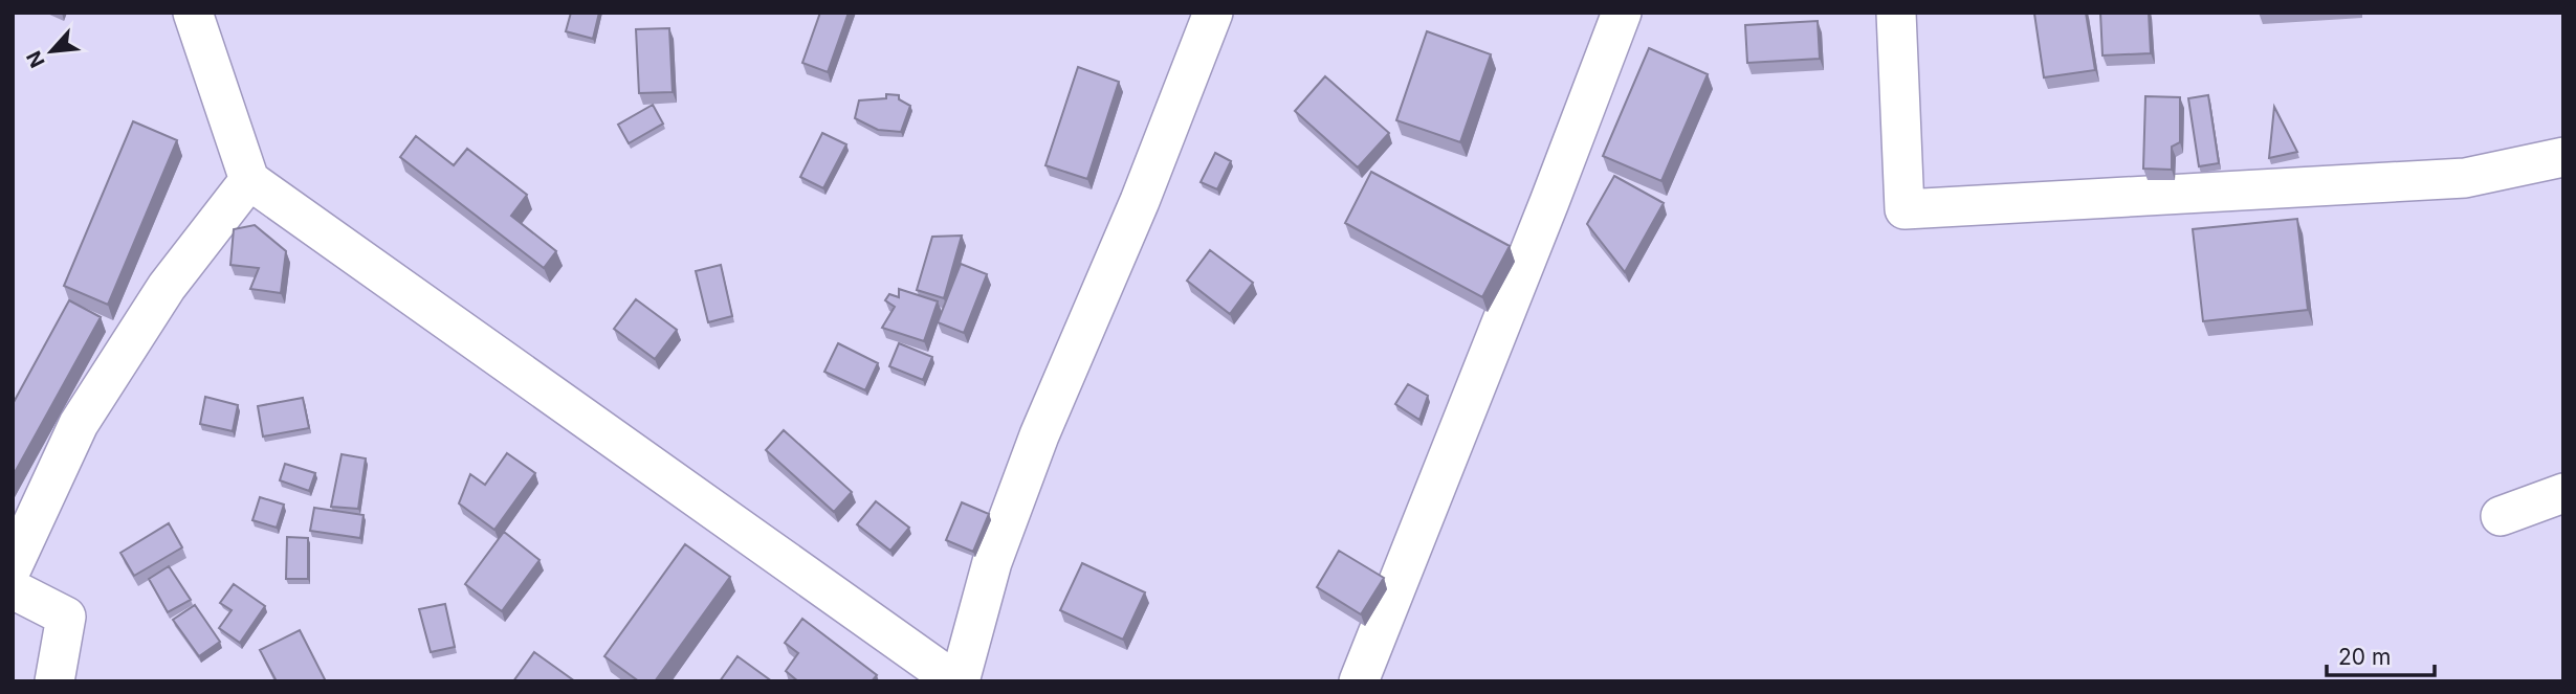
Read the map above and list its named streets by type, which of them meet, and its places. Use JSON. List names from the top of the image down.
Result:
{
  "scale_bar": "20 m",
  "north": "bottom left"
}
